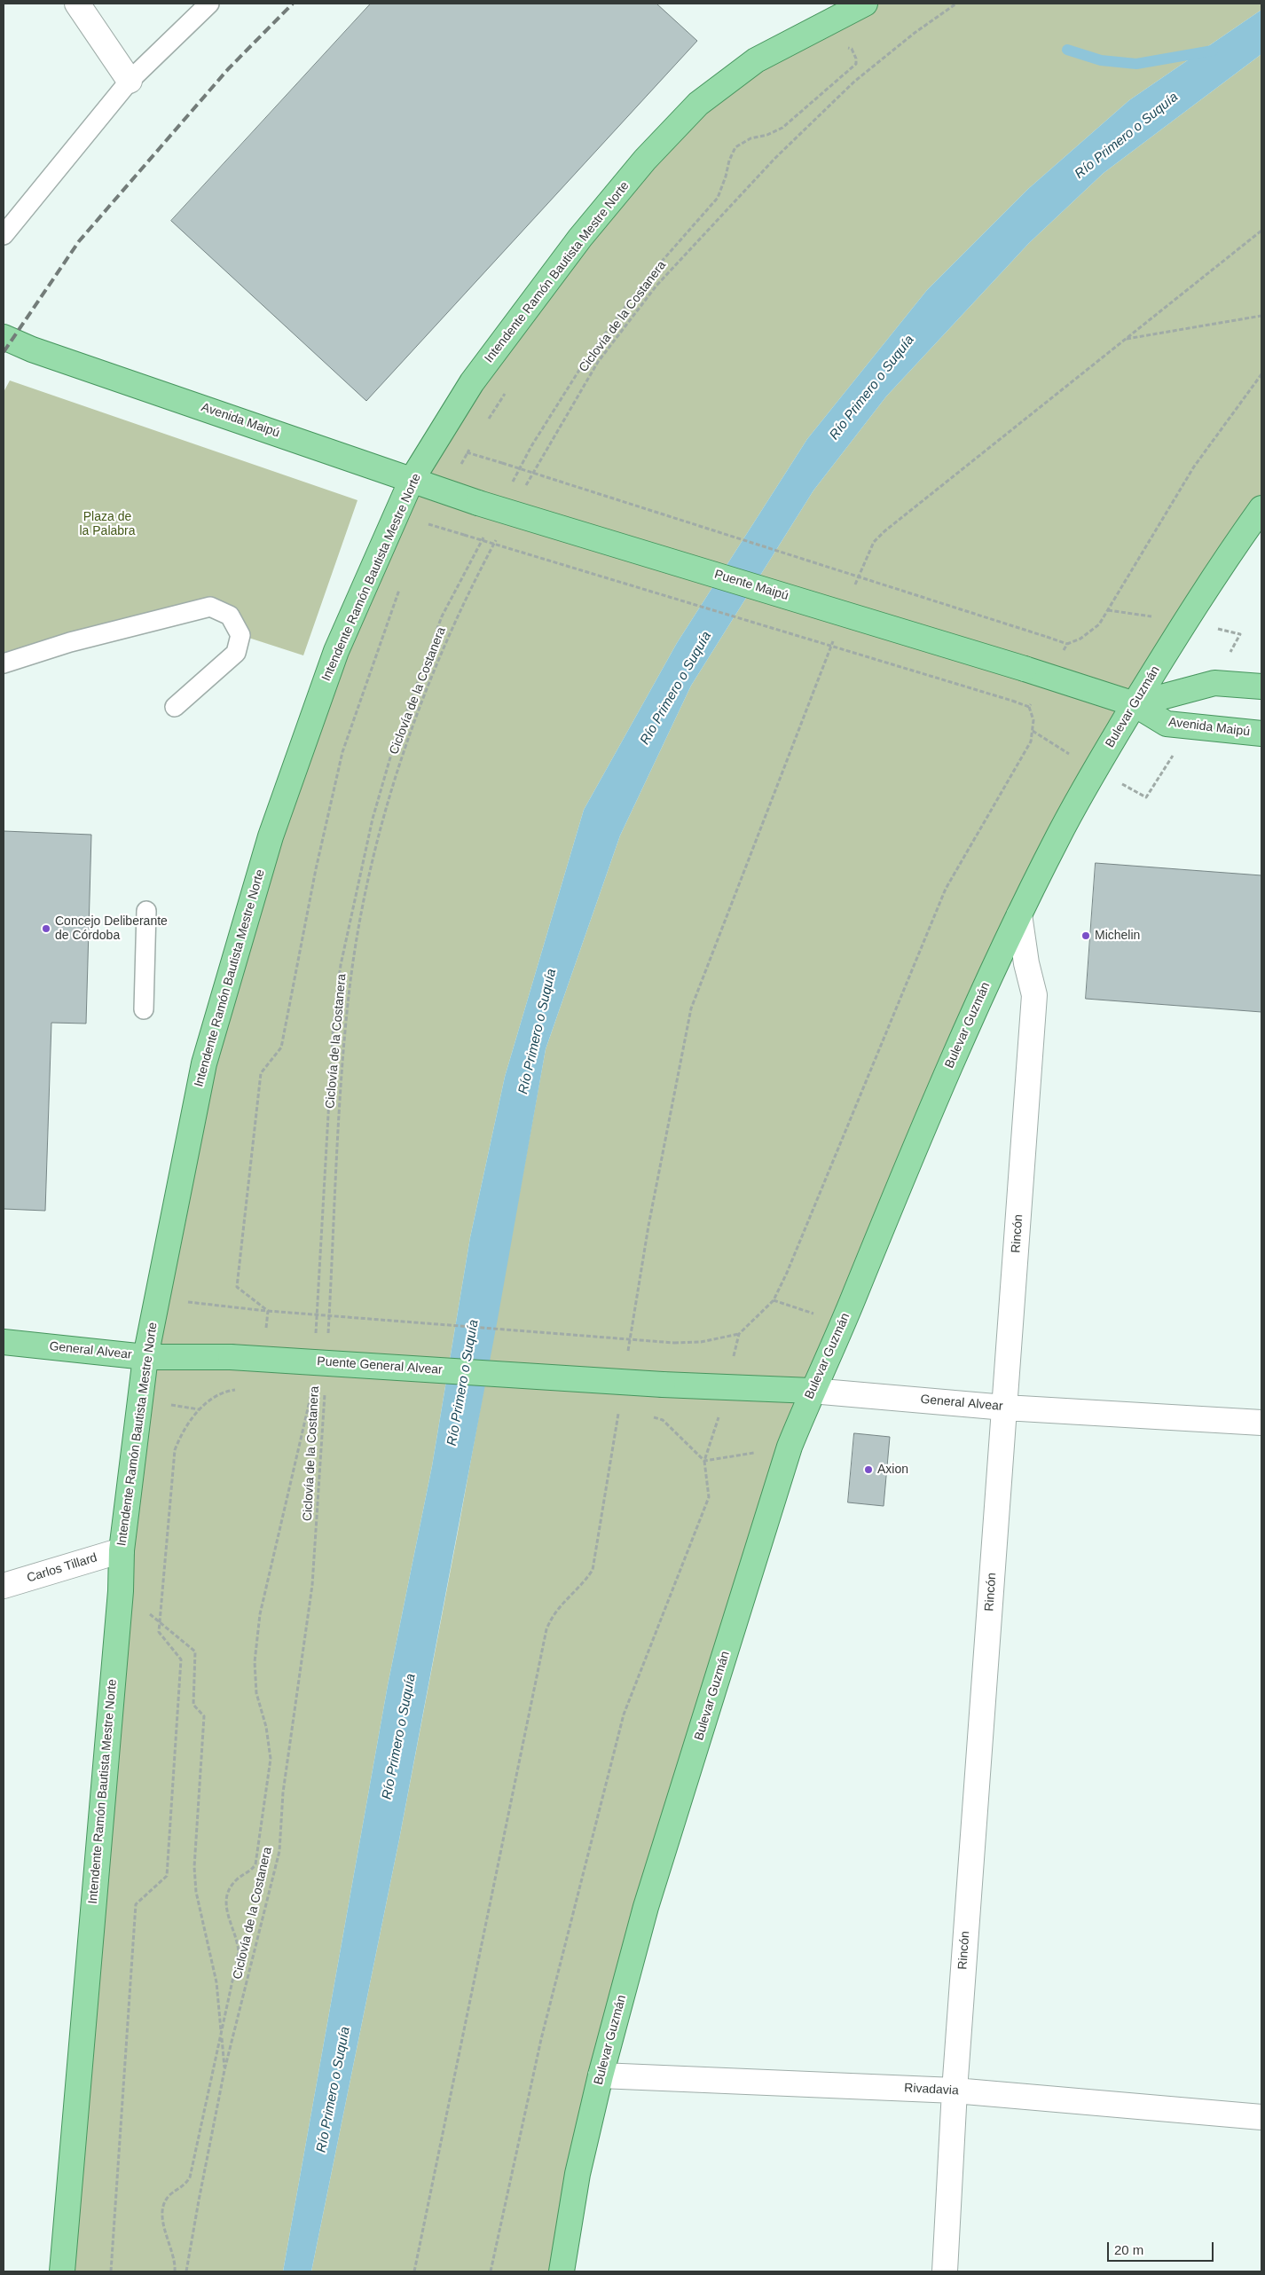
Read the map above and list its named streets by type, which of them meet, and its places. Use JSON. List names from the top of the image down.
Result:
{
  "streets": {
    "main road": [
      "Intendente Ramón Bautista Mestre Norte",
      "Avenida Maipú",
      "Puente Maipú",
      "Bulevar Guzmán",
      "General Alvear",
      "Puente General Alvear"
    ],
    "street": ["Rincón", "Carlos Tillard", "Rivadavia"],
    "path": ["Ciclovía de la Costanera"]
  },
  "crossings": [
    ["Intendente Ramón Bautista Mestre Norte", "Avenida Maipú"],
    ["Intendente Ramón Bautista Mestre Norte", "General Alvear"],
    ["Intendente Ramón Bautista Mestre Norte", "Carlos Tillard"],
    ["Avenida Maipú", "Puente Maipú"],
    ["Avenida Maipú", "Bulevar Guzmán"],
    ["Bulevar Guzmán", "Rincón"],
    ["Bulevar Guzmán", "General Alvear"],
    ["Bulevar Guzmán", "Rivadavia"],
    ["Rincón", "General Alvear"],
    ["Rincón", "Rivadavia"],
    ["General Alvear", "Puente General Alvear"]
  ],
  "water": ["Río Primero o Suquía"],
  "parks": ["Plaza de la Palabra"],
  "places": ["Concejo Deliberante de Córdoba", "Michelin", "Axion"],
  "scale_bar": "20 m"
}
